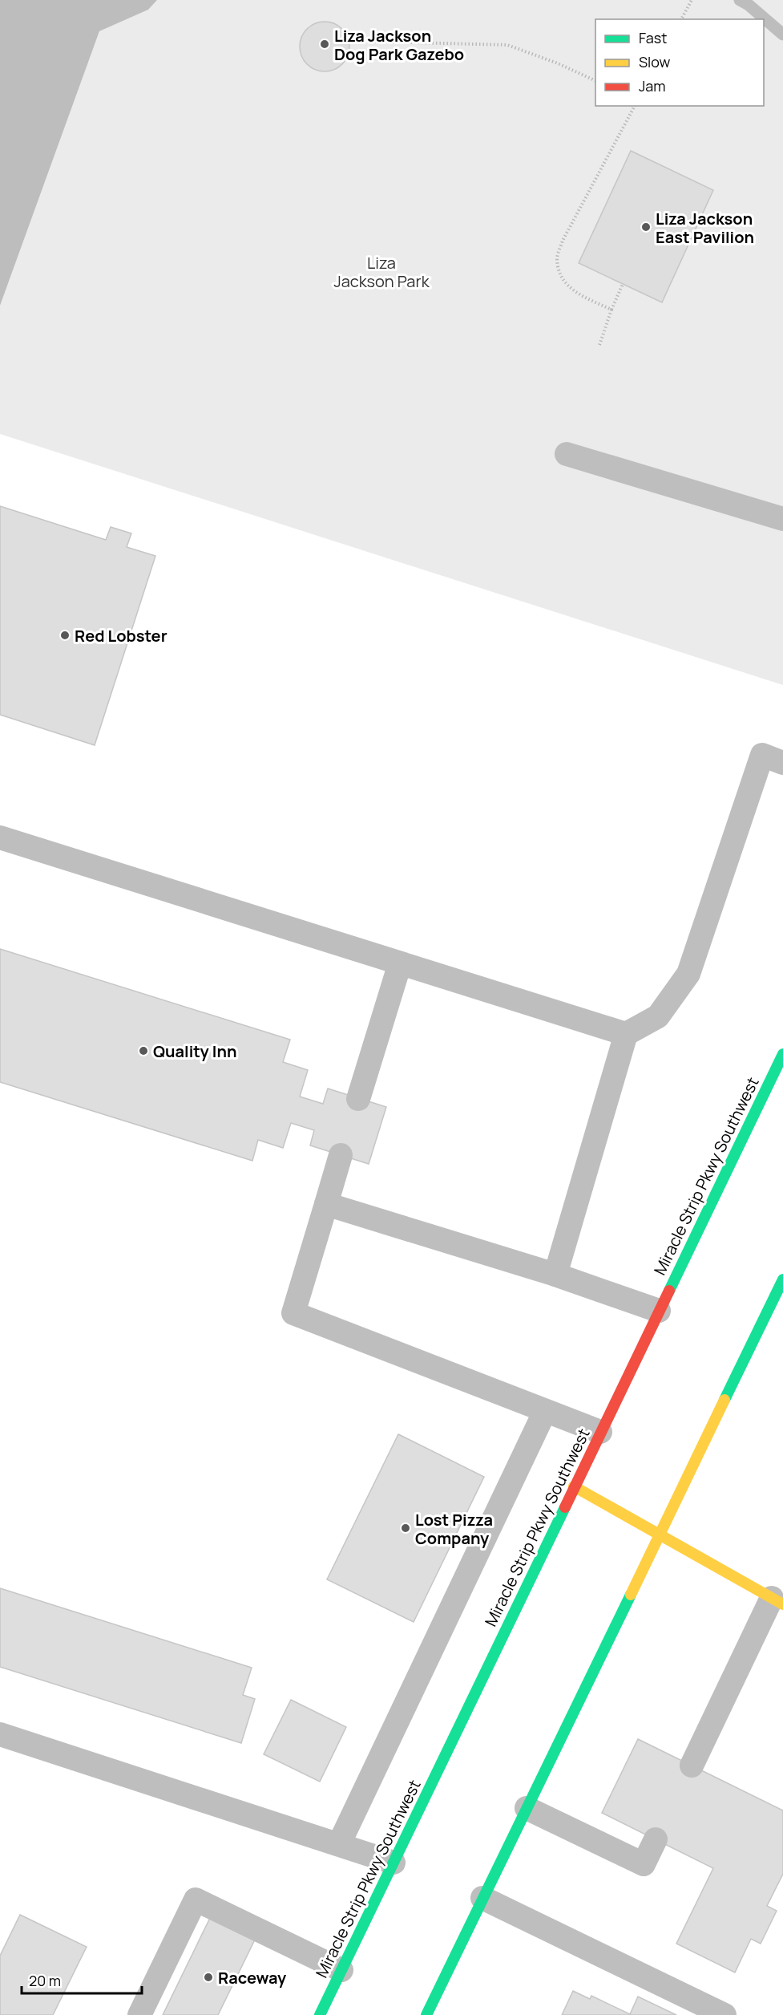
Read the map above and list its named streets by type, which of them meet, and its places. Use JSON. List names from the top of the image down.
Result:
{
  "streets": {
    "main road": ["Miracle Strip Pkwy Southwest"]
  },
  "parks": ["Liza Jackson Park"],
  "places": [
    "Liza Jackson Dog Park Gazebo",
    "Liza Jackson East Pavilion",
    "Red Lobster",
    "Quality Inn",
    "Lost Pizza Company",
    "Raceway"
  ],
  "legend": ["Fast", "Slow", "Jam"],
  "scale_bar": "20 m"
}
